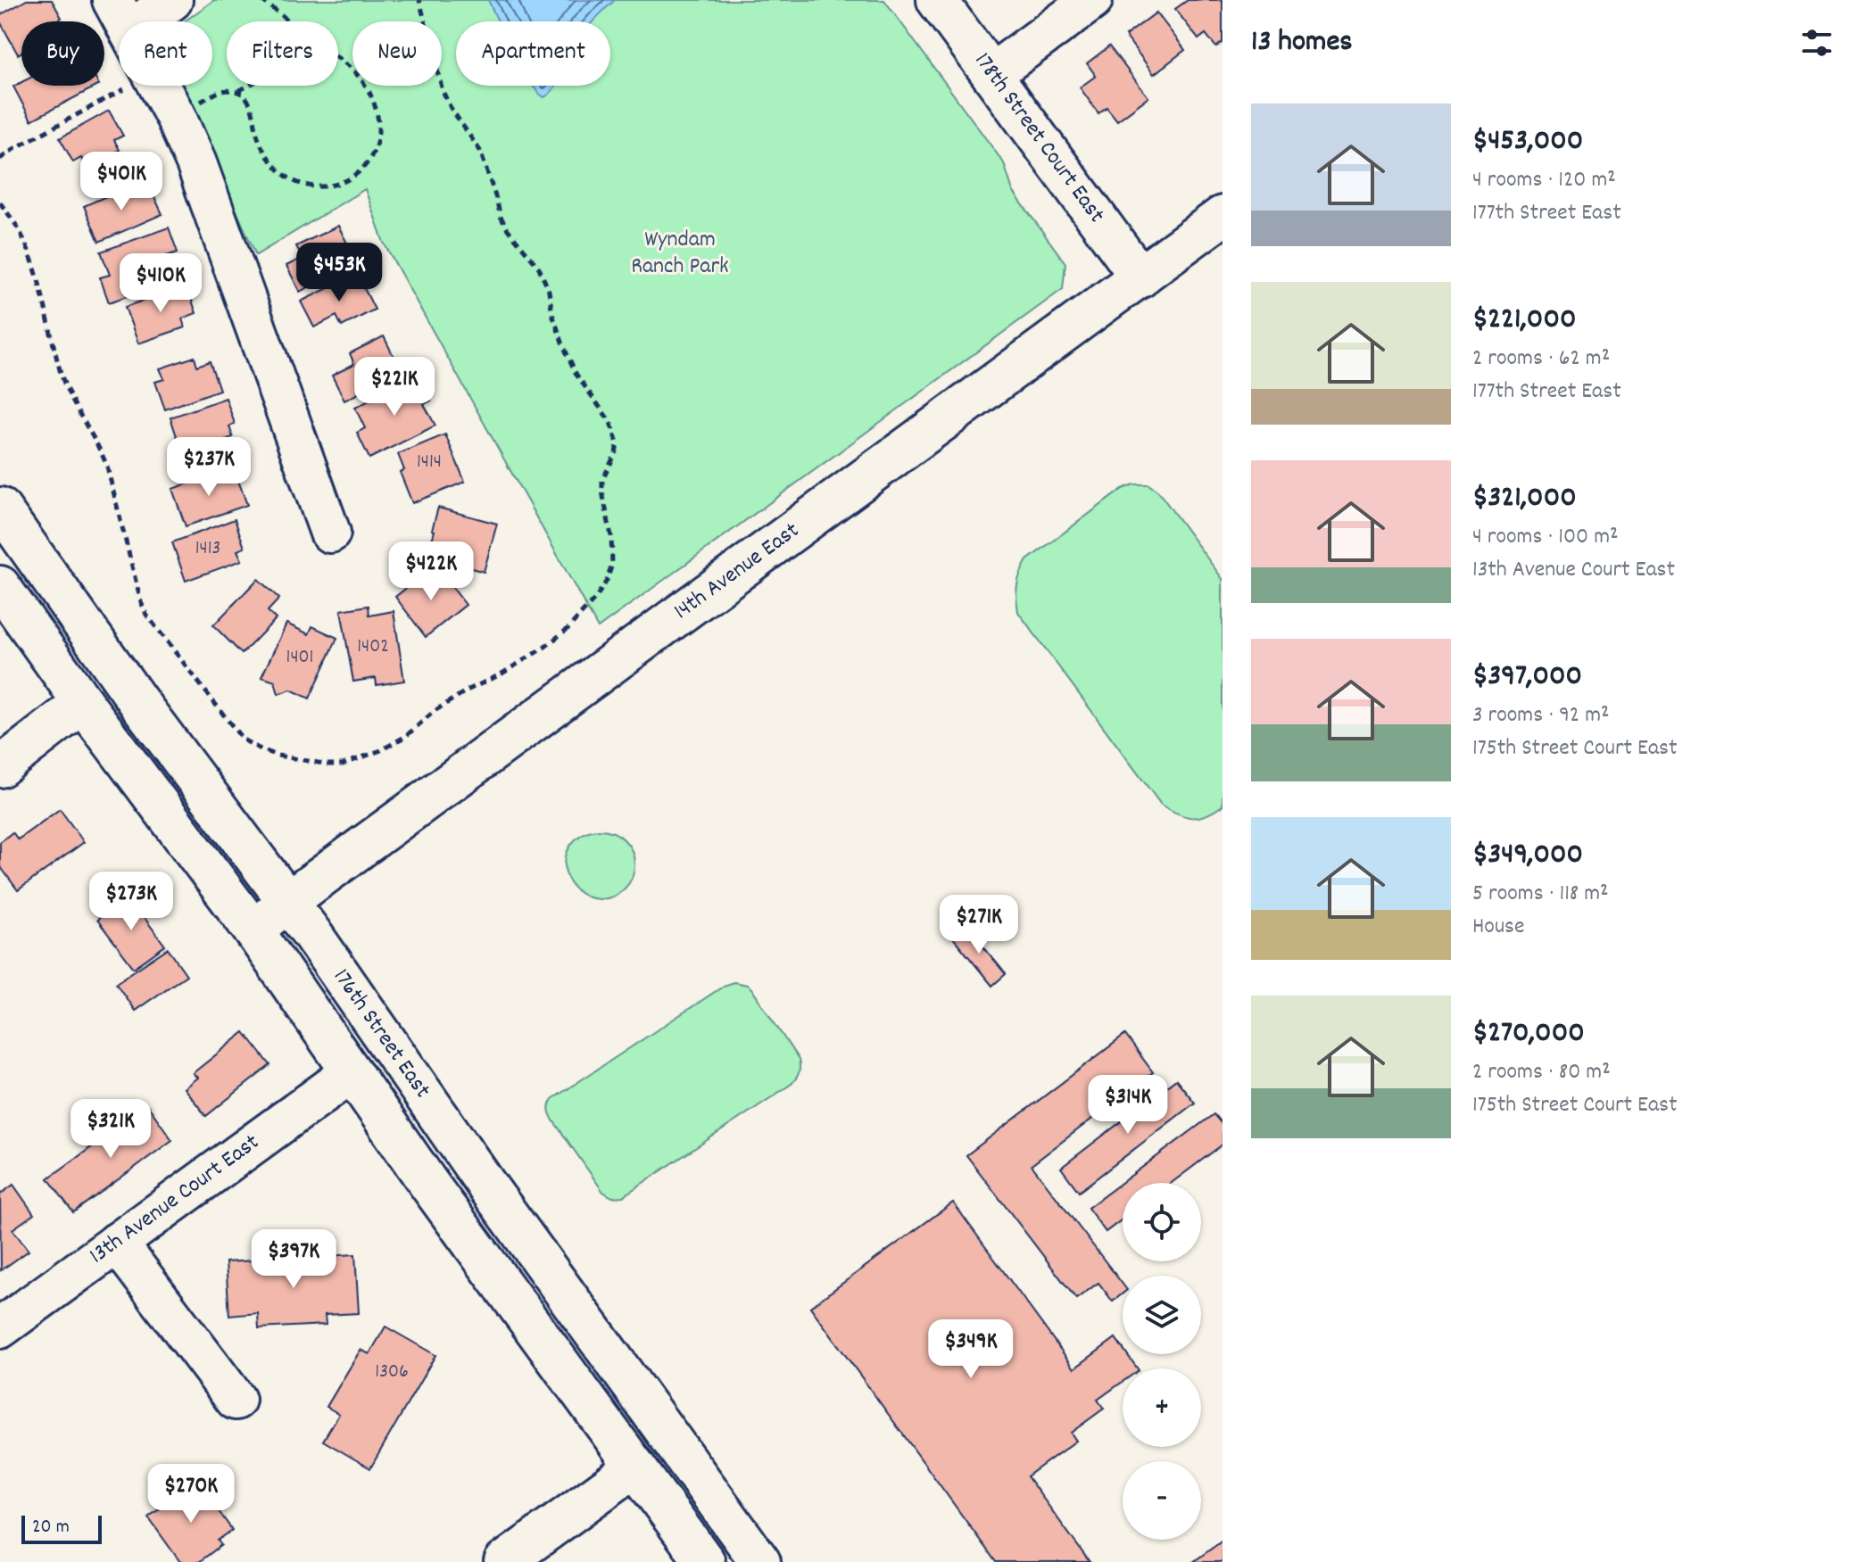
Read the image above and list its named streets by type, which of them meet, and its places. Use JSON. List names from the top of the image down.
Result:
{
  "streets": {
    "street": [
      "178th Street Court East",
      "14th Avenue East",
      "176th Street East",
      "13th Avenue Court East"
    ]
  },
  "crossings": [
    ["178th Street Court East", "14th Avenue East"],
    ["14th Avenue East", "176th Street East"],
    ["176th Street East", "13th Avenue Court East"]
  ],
  "parks": ["Wyndam Ranch Park"],
  "house_numbers": [
    "1414",
    "1413",
    "1402",
    "1401",
    "1306"
  ],
  "scale_bar": "20 m",
  "page": {
    "heading": "13 homes",
    "chip": [
      "Buy",
      "Rent",
      "Filters",
      "New",
      "Apartment"
    ],
    "list": [
      {
        "name": "$453,000",
        "note": "4 rooms · 120 m² · 177th Street East"
      },
      {
        "name": "$221,000",
        "note": "2 rooms · 62 m² · 177th Street East"
      },
      {
        "name": "$321,000",
        "note": "4 rooms · 100 m² · 13th Avenue Court East"
      },
      {
        "name": "$397,000",
        "note": "3 rooms · 92 m² · 175th Street Court East"
      },
      {
        "name": "$349,000",
        "note": "5 rooms · 118 m² · House"
      },
      {
        "name": "$270,000",
        "note": "2 rooms · 80 m² · 175th Street Court East"
      }
    ],
    "price": [
      "$401K",
      "$453K",
      "$410K",
      "$221K",
      "$237K",
      "$422K",
      "$273K",
      "$271K",
      "$314K",
      "$321K",
      "$397K",
      "$349K",
      "$270K"
    ],
    "map_buttons": ["+", "−"],
    "scale": "20 m"
  }
}
